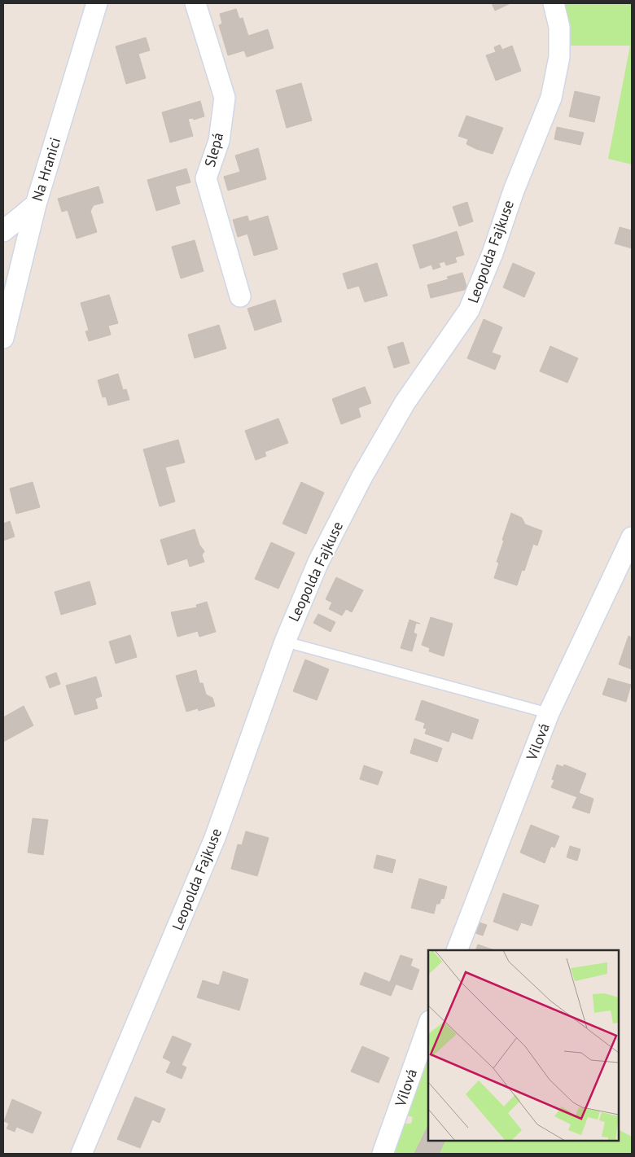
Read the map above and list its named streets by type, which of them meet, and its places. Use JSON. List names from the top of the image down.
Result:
{
  "streets": {
    "street": [
      "Slepá",
      "Na Hranici",
      "Leopolda Fajkuse",
      "Vilová"
    ]
  }
}
